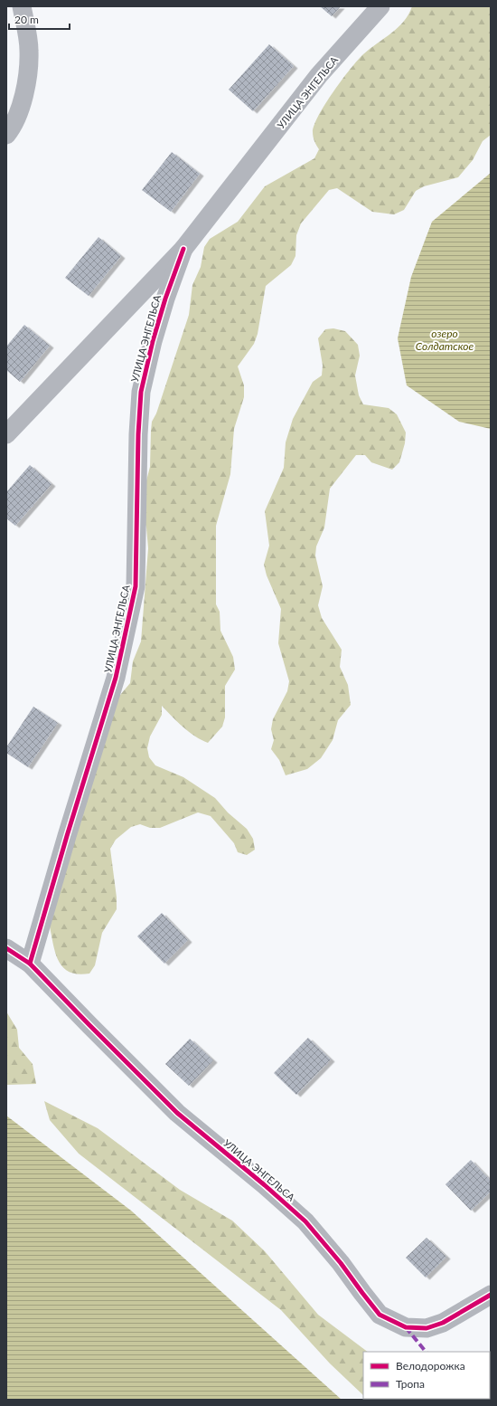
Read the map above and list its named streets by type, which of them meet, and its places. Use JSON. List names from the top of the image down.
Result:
{
  "streets": {
    "street": ["УЛИЦА ЭНГЕЛЬСА"]
  },
  "water": ["озеро Солдатское"],
  "legend": ["Велодорожка", "Тропа"],
  "scale_bar": "20 m"
}
